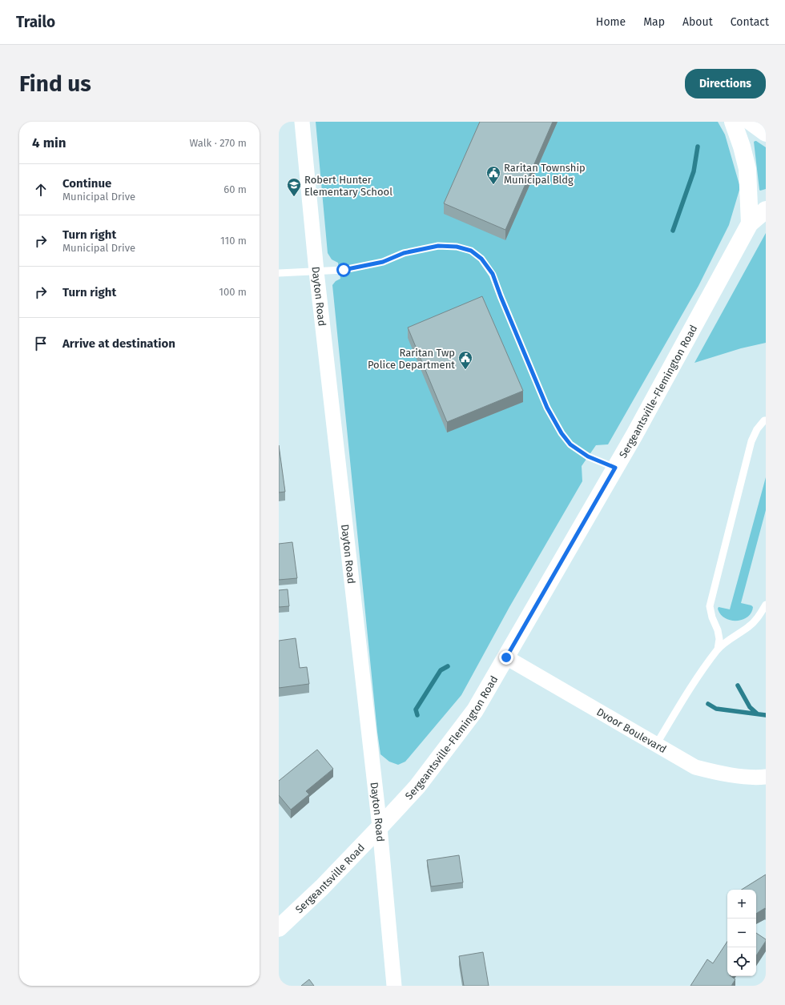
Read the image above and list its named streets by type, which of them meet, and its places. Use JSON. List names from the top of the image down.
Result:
{
  "streets": {
    "main road": ["Sergeantsville-Flemington Road", "Sergeantsville Road"],
    "street": ["Dayton Road", "Dvoor Boulevard"]
  },
  "crossings": [
    ["Dayton Road", "Sergeantsville-Flemington Road"],
    ["Dayton Road", "Sergeantsville Road"],
    ["Sergeantsville-Flemington Road", "Dvoor Boulevard"],
    ["Sergeantsville-Flemington Road", "Sergeantsville Road"]
  ],
  "places": {
    "public building": ["Raritan Township Municipal Bldg", "Raritan Twp Police Department"],
    "school or university": ["Robert Hunter Elementary School"]
  },
  "page": {
    "header": "Trailo",
    "nav": [
      "Home",
      "Map",
      "About",
      "Contact"
    ],
    "buttons": "Directions",
    "title": "Find us",
    "heading": ["4 min", "Walk · 270 m"],
    "list": [
      ["Continue", "Municipal Drive", "60 m"],
      ["Turn right", "Municipal Drive", "110 m"],
      ["Turn right", "100 m"],
      "Arrive at destination"
    ],
    "map_buttons": ["+", "−"]
  }
}
